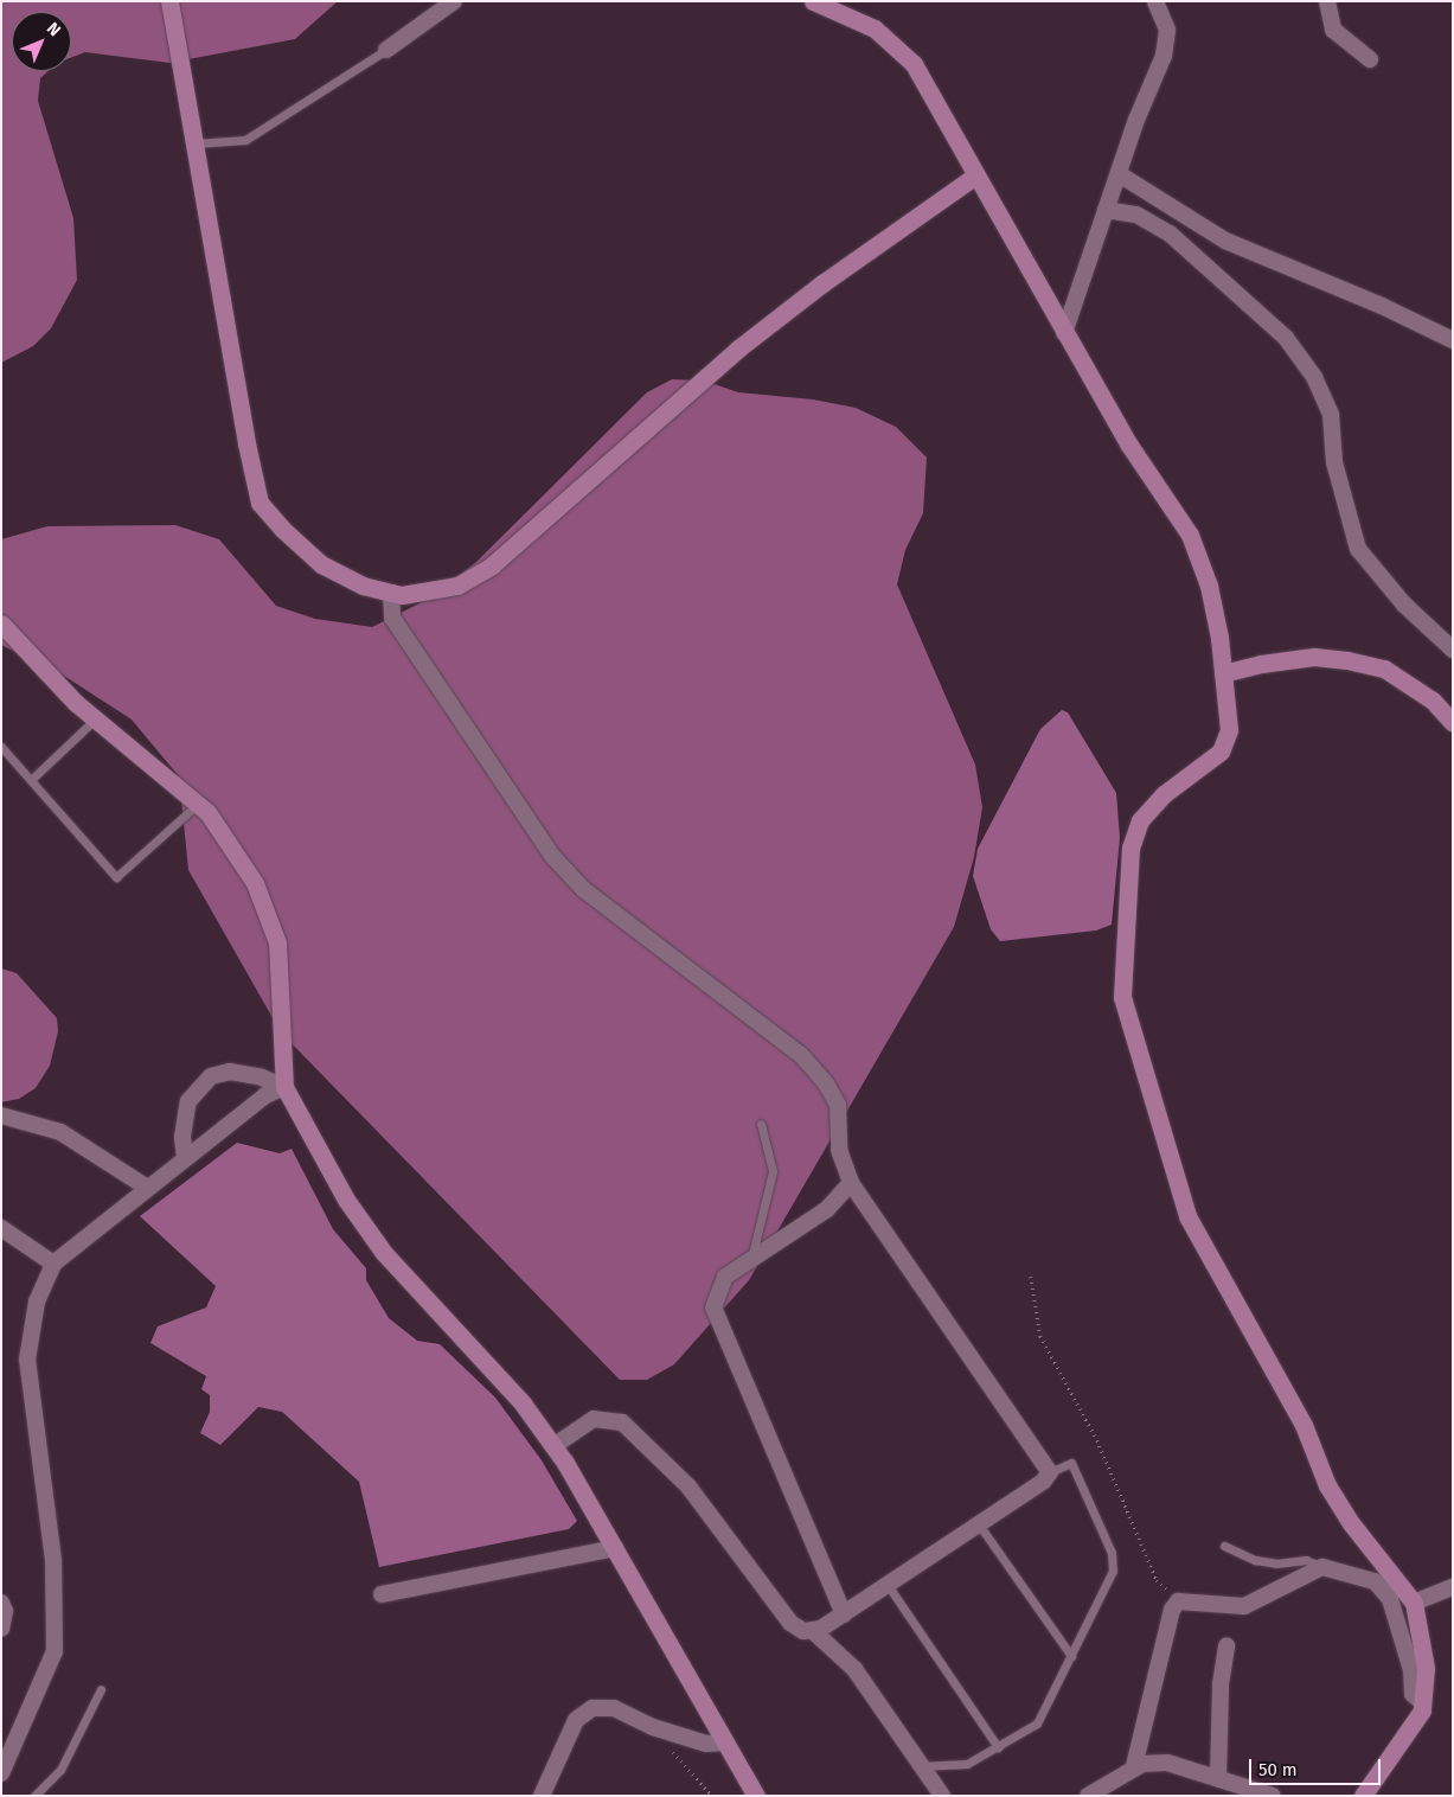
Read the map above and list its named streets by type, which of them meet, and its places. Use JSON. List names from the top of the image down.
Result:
{
  "scale_bar": "50 m",
  "north": "top right"
}
